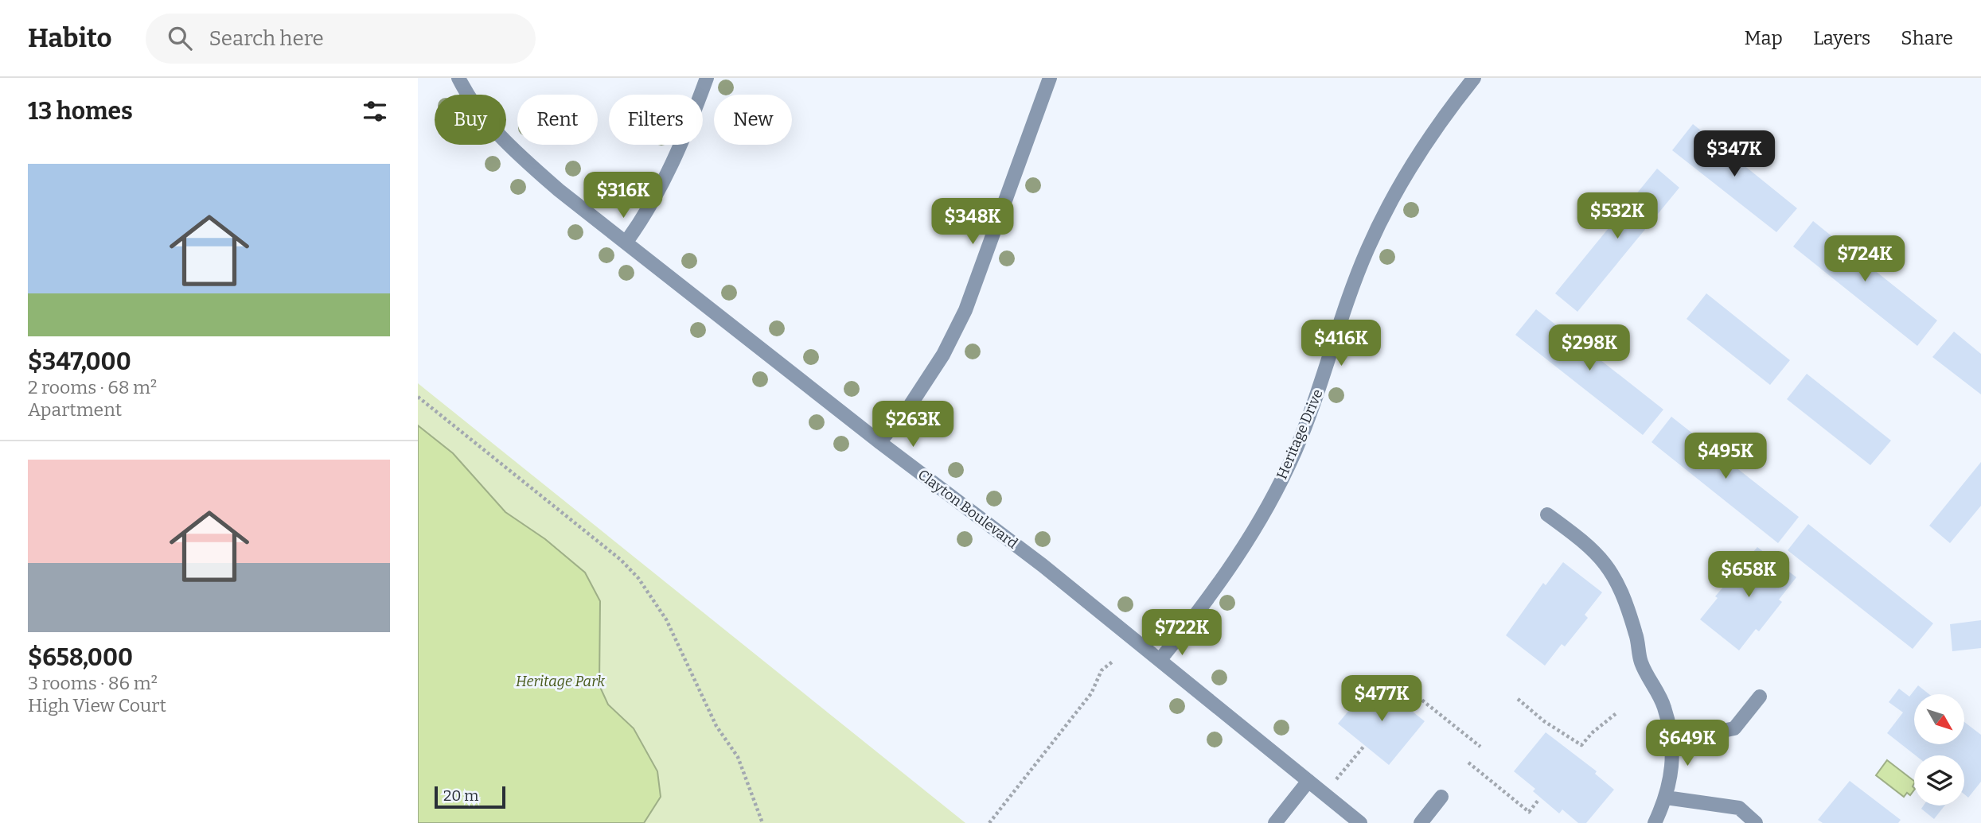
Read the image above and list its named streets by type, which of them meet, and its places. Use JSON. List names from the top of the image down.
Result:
{
  "streets": {
    "street": ["Heritage Drive", "Clayton Boulevard"]
  },
  "crossings": [
    ["Heritage Drive", "Clayton Boulevard"]
  ],
  "parks": ["Heritage Park"],
  "scale_bar": "20 m",
  "north": "bottom right",
  "page": {
    "header": "Habito",
    "search": "Search here",
    "nav": ["Map", "Layers", "Share"],
    "heading": "13 homes",
    "chip": [
      "Buy",
      "Rent",
      "Filters",
      "New"
    ],
    "price": [
      "$347K",
      "$316K",
      "$532K",
      "$348K",
      "$724K",
      "$416K",
      "$298K",
      "$263K",
      "$495K",
      "$658K",
      "$722K",
      "$477K",
      "$649K"
    ],
    "list": [
      {
        "name": "$347,000",
        "note": "2 rooms · 68 m² · Apartment"
      },
      {
        "name": "$658,000",
        "note": "3 rooms · 86 m² · High View Court"
      }
    ],
    "scale": "20 m"
  }
}
